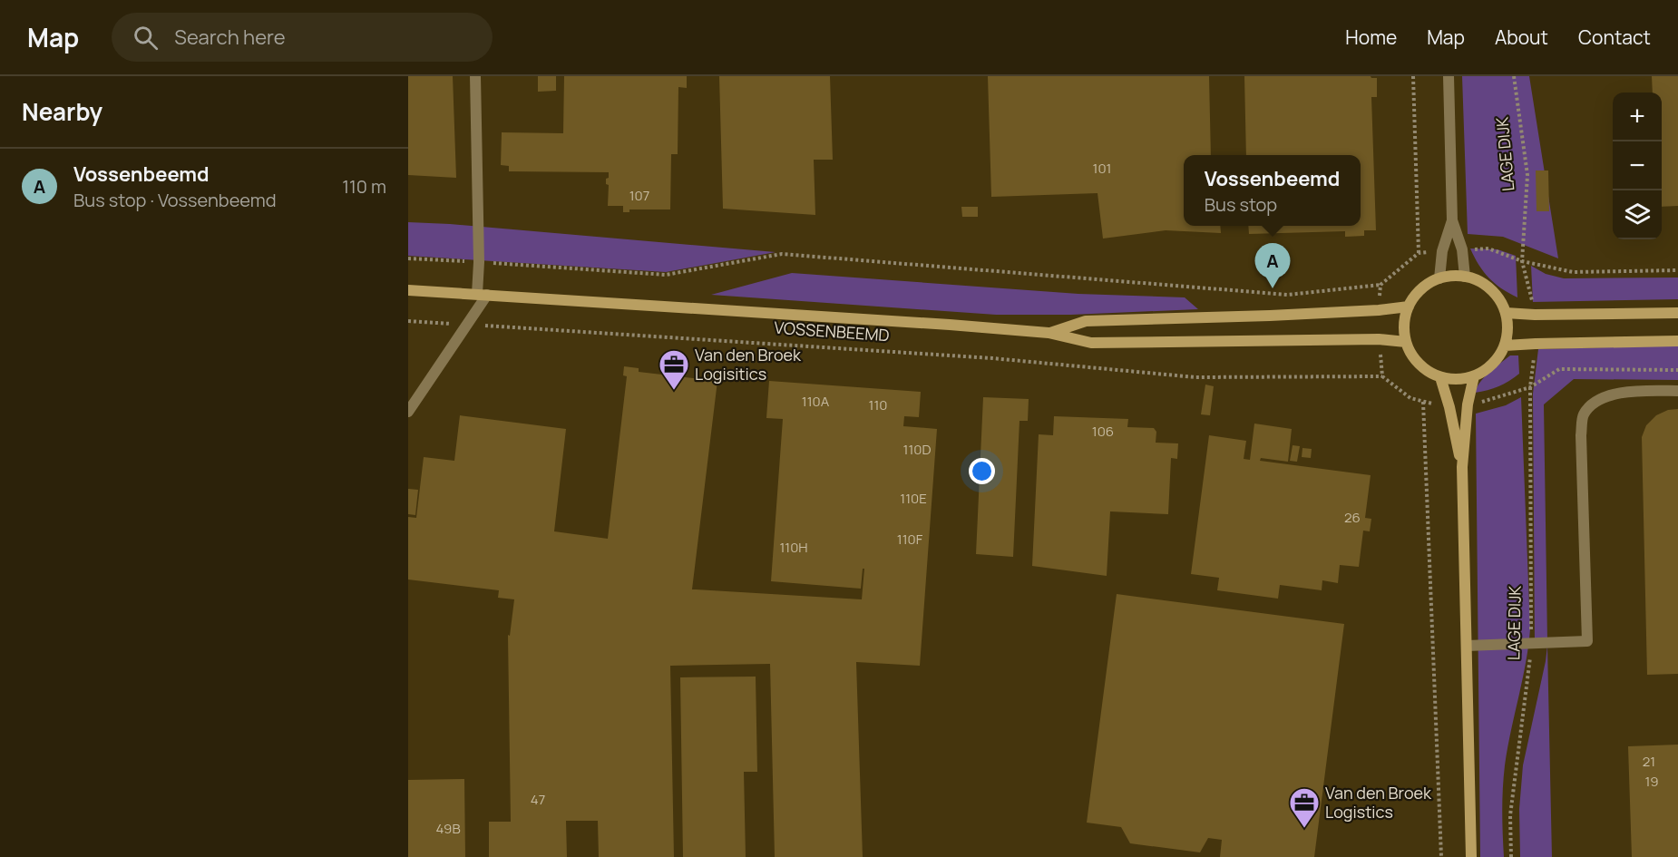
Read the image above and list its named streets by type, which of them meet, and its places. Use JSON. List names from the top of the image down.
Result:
{
  "streets": {
    "main road": ["VOSSENBEEMD"],
    "path": ["LAGE DIJK"]
  },
  "places": {
    "office": ["Van den Broek Logisitics", "Van den Broek Logistics"]
  },
  "house_numbers": [
    "101",
    "107",
    "110A",
    "110",
    "106",
    "110D",
    "110E",
    "26",
    "110F",
    "110H",
    "21",
    "19",
    "47",
    "49B"
  ],
  "page": {
    "header": "Map",
    "search": "Search here",
    "nav": [
      "Home",
      "Map",
      "About",
      "Contact"
    ],
    "heading": "Nearby",
    "map_buttons": ["+", "−"],
    "list": [
      {
        "mark": "A",
        "name": "Vossenbeemd",
        "note": "Bus stop · Vossenbeemd",
        "value": "110 m"
      }
    ],
    "popup": ["Vossenbeemd", "Bus stop"],
    "pins": "A"
  }
}
